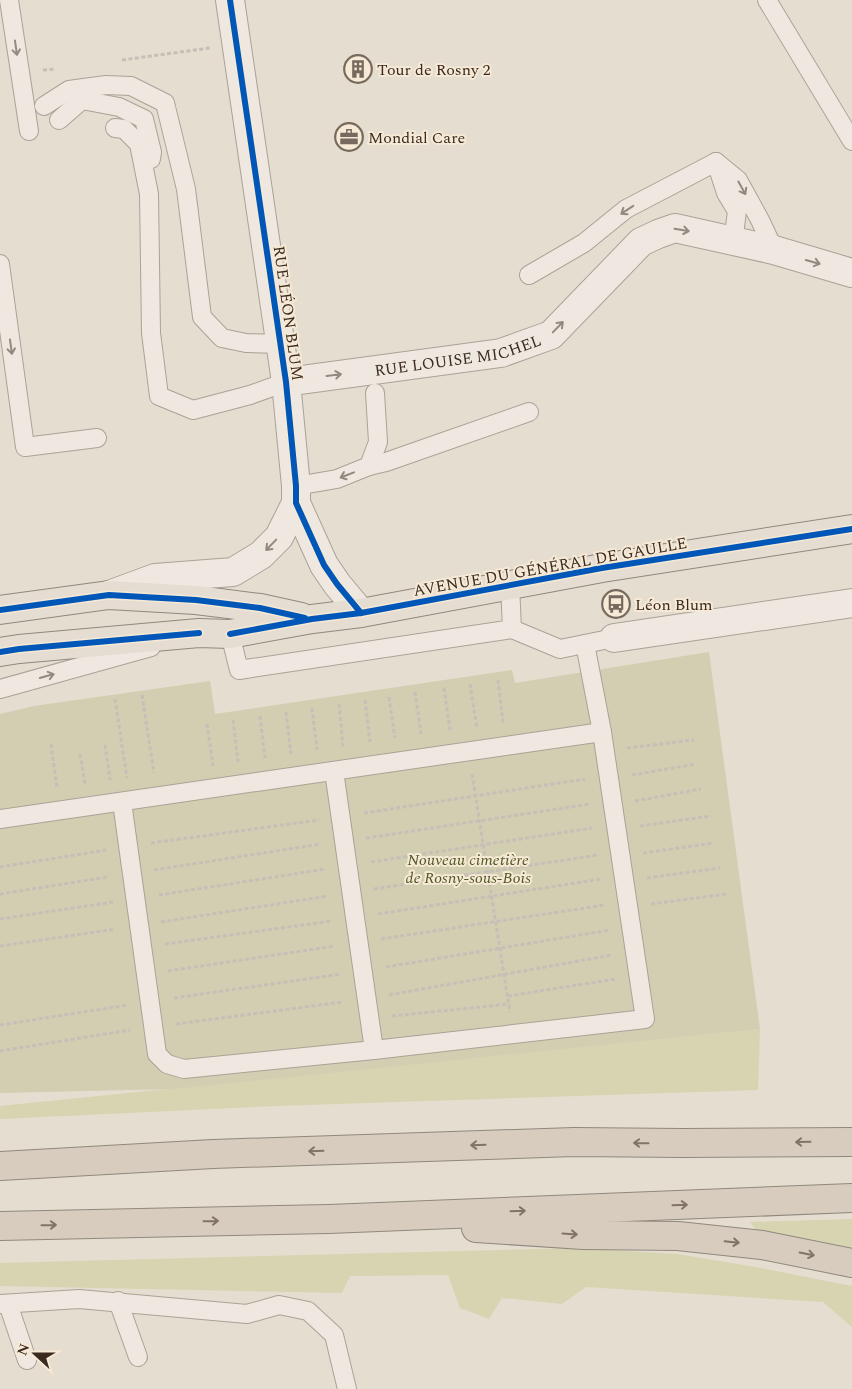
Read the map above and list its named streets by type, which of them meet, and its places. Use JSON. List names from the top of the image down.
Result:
{
  "streets": {
    "main road": ["AVENUE DU GÉNÉRAL DE GAULLE"],
    "street": ["RUE LÉON BLUM", "RUE LOUISE MICHEL"]
  },
  "crossings": [
    ["RUE LÉON BLUM", "RUE LOUISE MICHEL"],
    ["RUE LÉON BLUM", "AVENUE DU GÉNÉRAL DE GAULLE"]
  ],
  "one_way": ["RUE LOUISE MICHEL"],
  "parks": ["Nouveau cimetière de Rosny-sous-Bois"],
  "places": {
    "building": ["Tour de Rosny 2"],
    "office": ["Mondial Care"],
    "bus stop": ["Léon Blum"]
  },
  "north": "left"
}
